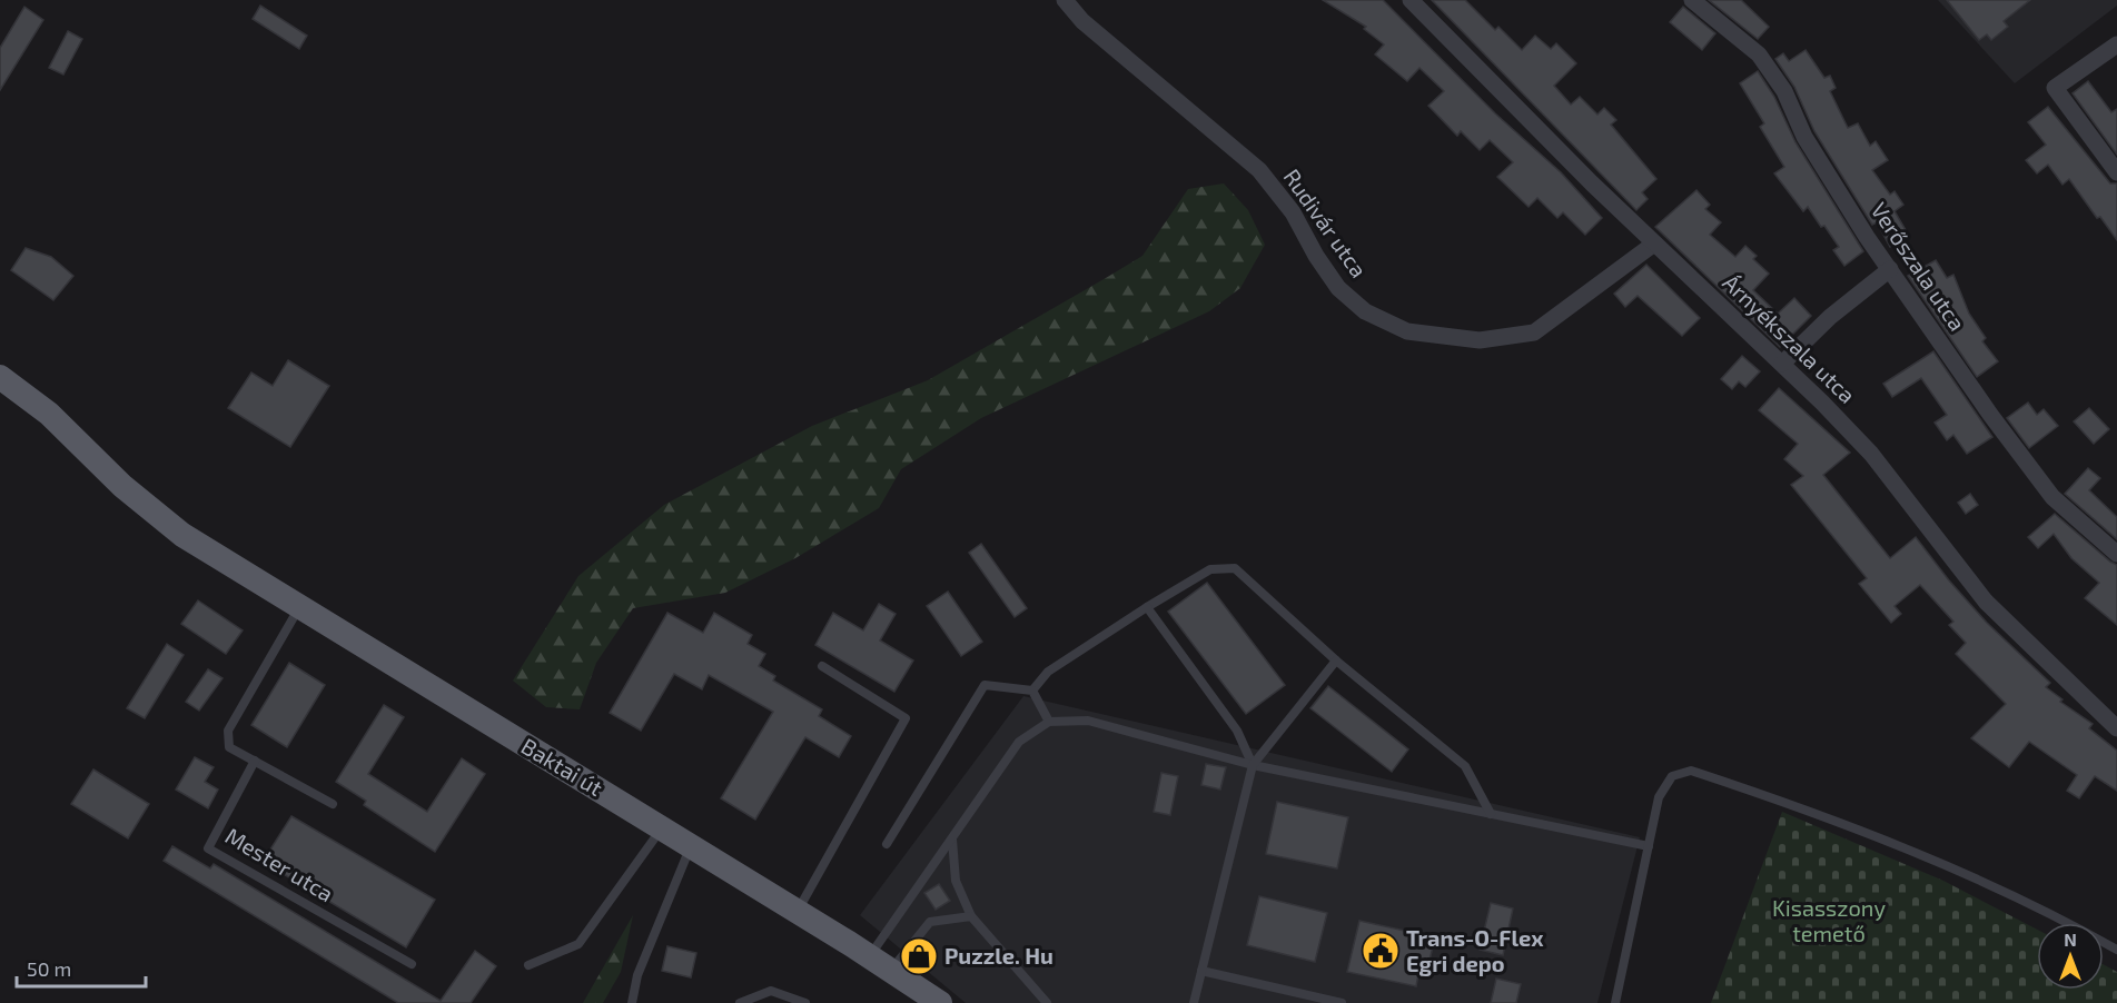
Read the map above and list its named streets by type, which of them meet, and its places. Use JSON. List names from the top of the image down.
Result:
{
  "streets": {
    "main road": ["Baktai út"],
    "street": ["Rudivár utca", "Verőszala utca", "Árnyékszala utca"],
    "lane": ["Mester utca"]
  },
  "crossings": [
    ["Rudivár utca", "Árnyékszala utca"]
  ],
  "parks": ["Kisasszony temető"],
  "places": {
    "public building": ["Trans-O-Flex Egri depo"],
    "shop": ["Puzzle. Hu"]
  },
  "scale_bar": "50 m",
  "north": "top"
}
